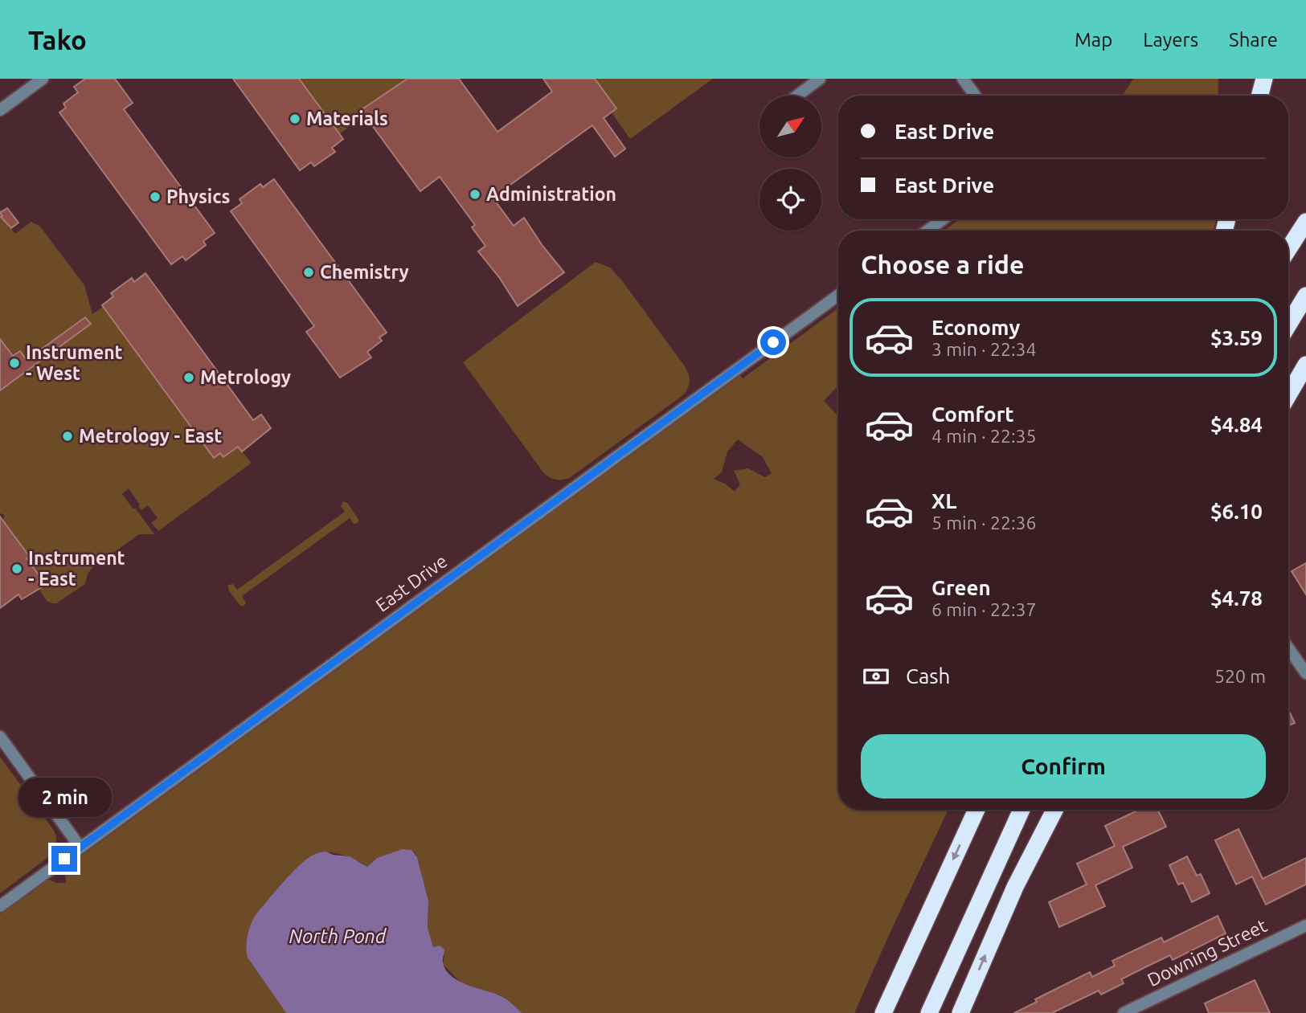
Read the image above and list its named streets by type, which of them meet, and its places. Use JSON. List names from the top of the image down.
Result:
{
  "streets": {
    "street": ["East Drive", "Downing Street"]
  },
  "water": ["North Pond"],
  "places": [
    "Materials",
    "Administration",
    "Physics",
    "Chemistry",
    "Instrument - West",
    "Metrology",
    "Metrology - East",
    "Instrument - East"
  ],
  "north": "top right",
  "page": {
    "header": "Tako",
    "nav": ["Map", "Layers", "Share"],
    "banner": ["East Drive", "East Drive"],
    "heading": "Choose a ride",
    "list": [
      {
        "name": "Economy",
        "note": "3 min · 22:34",
        "value": "$3.59"
      },
      {
        "name": "Comfort",
        "note": "4 min · 22:35",
        "value": "$4.84"
      },
      {
        "name": "XL",
        "note": "5 min · 22:36",
        "value": "$6.10"
      },
      {
        "name": "Green",
        "note": "6 min · 22:37",
        "value": "$4.78"
      }
    ],
    "pay": ["Cash", "520 m"],
    "buttons": "Confirm",
    "bubble": "2 min"
  }
}
